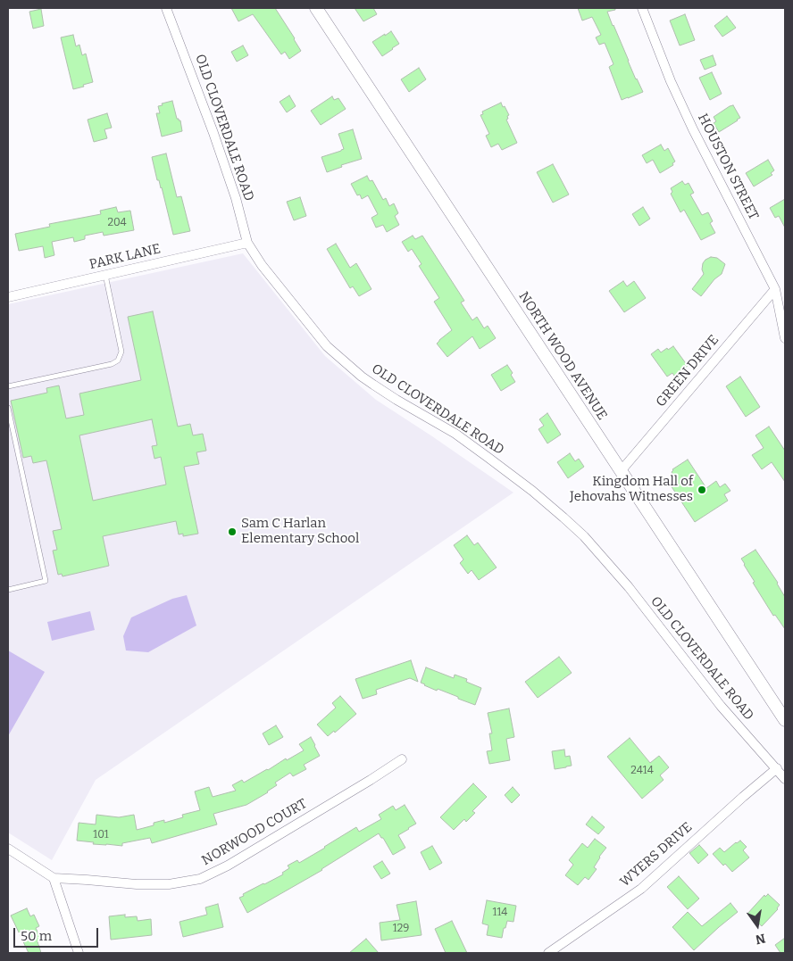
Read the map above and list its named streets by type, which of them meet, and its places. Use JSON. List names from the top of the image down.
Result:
{
  "streets": {
    "main road": ["NORTH WOOD AVENUE"],
    "street": [
      "OLD CLOVERDALE ROAD",
      "HOUSTON STREET",
      "PARK LANE",
      "GREEN DRIVE",
      "NORWOOD COURT",
      "WYERS DRIVE"
    ]
  },
  "crossings": [
    ["OLD CLOVERDALE ROAD", "PARK LANE"],
    ["OLD CLOVERDALE ROAD", "WYERS DRIVE"],
    ["HOUSTON STREET", "GREEN DRIVE"],
    ["NORTH WOOD AVENUE", "GREEN DRIVE"]
  ],
  "places": ["Kingdom Hall of Jehovahs Witnesses", "Sam C Harlan Elementary School"],
  "house_numbers": [
    "204",
    "2414",
    "101",
    "114",
    "129"
  ],
  "scale_bar": "50 m",
  "north": "bottom"
}
